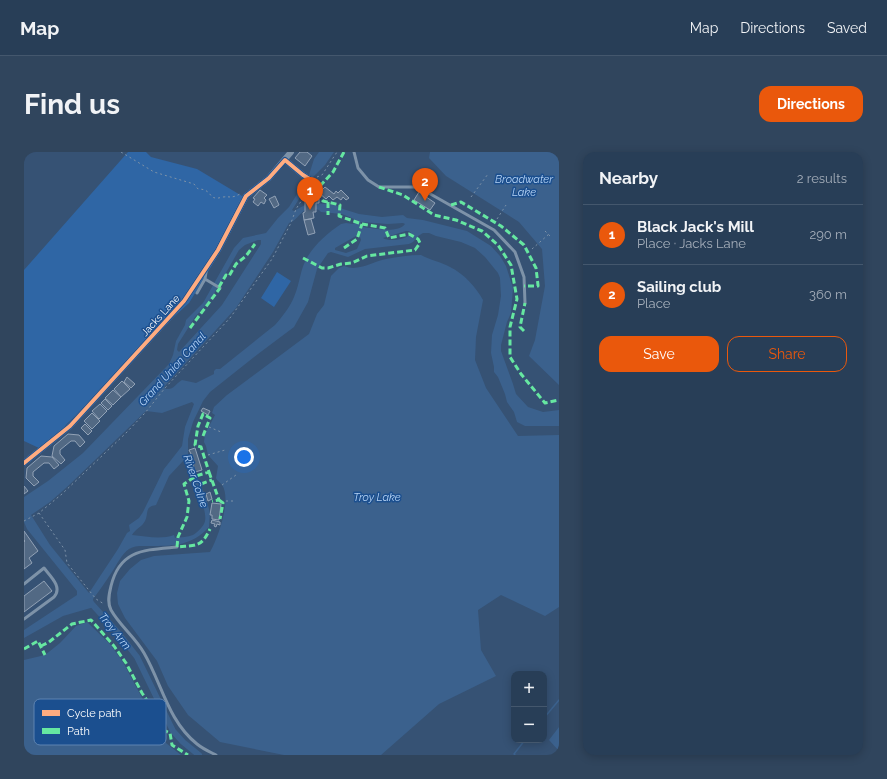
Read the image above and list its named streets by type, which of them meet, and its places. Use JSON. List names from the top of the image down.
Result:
{
  "streets": {
    "street": ["Jacks Lane"]
  },
  "water": [
    "Broadwater Lake",
    "Grand Union Canal",
    "River Colne",
    "Troy Lake",
    "Troy Arm"
  ],
  "legend": ["Cycle path", "Path"],
  "page": {
    "header": "Map",
    "nav": ["Map", "Directions", "Saved"],
    "buttons": [
      "Directions",
      ["Save", "Share"]
    ],
    "title": "Find us",
    "heading": ["Nearby", "2 results"],
    "pins": ["2", "1"],
    "list": [
      {
        "mark": "1",
        "name": "Black Jack's Mill",
        "note": "Place · Jacks Lane",
        "value": "290 m"
      },
      {
        "mark": "2",
        "name": "Sailing club",
        "note": "Place",
        "value": "360 m"
      }
    ],
    "map_buttons": ["+", "−"]
  }
}
